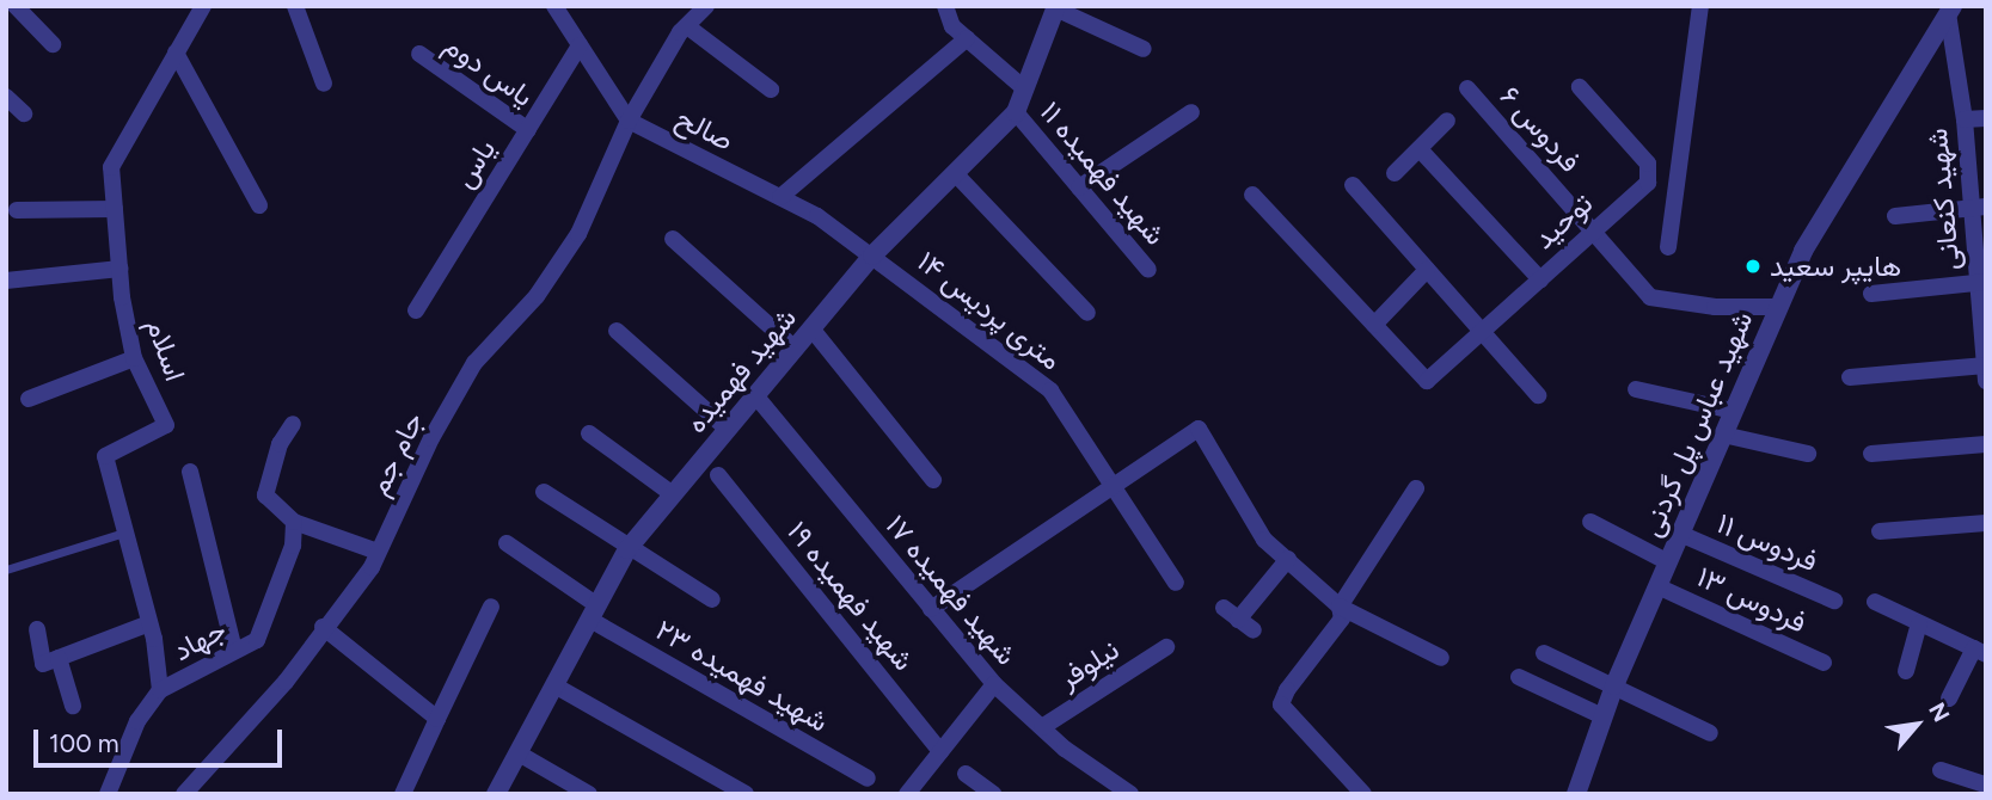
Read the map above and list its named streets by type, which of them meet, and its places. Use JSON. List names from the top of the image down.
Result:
{
  "streets": {
    "street": [
      "یاس دوم",
      "صالح",
      "فردوس ۶",
      "یاس",
      "شهید فهمیده ۱۱",
      "شهید کنعانی",
      "توحید",
      "۱۴ متری پردیس",
      "اسلام",
      "شهید فهمیده",
      "شهید عباس پل گردنی",
      "جام جم",
      "فردوس ۱۱",
      "شهید فهمیده ۱۷",
      "شهید فهمیده ۱۹",
      "فردوس ۱۳",
      "جهاد",
      "نیلوفر",
      "شهید فهمیده ۲۳"
    ]
  },
  "crossings": [
    ["یاس دوم", "یاس"],
    ["صالح", "یاس"],
    ["صالح", "۱۴ متری پردیس"],
    ["صالح", "شهید فهمیده"],
    ["صالح", "جام جم"],
    ["فردوس ۶", "توحید"],
    ["فردوس ۶", "شهید عباس پل گردنی"],
    ["شهید فهمیده ۱۱", "شهید فهمیده"],
    ["شهید کنعانی", "شهید عباس پل گردنی"],
    ["۱۴ متری پردیس", "شهید فهمیده"],
    ["اسلام", "جهاد"],
    ["شهید فهمیده", "شهید فهمیده ۱۷"],
    ["شهید فهمیده", "شهید فهمیده ۲۳"],
    ["شهید عباس پل گردنی", "فردوس ۱۱"],
    ["شهید عباس پل گردنی", "فردوس ۱۳"],
    ["شهید فهمیده ۱۷", "نیلوفر"]
  ],
  "places": ["هایپر سعید"],
  "scale_bar": "100 m",
  "north": "top right"
}
